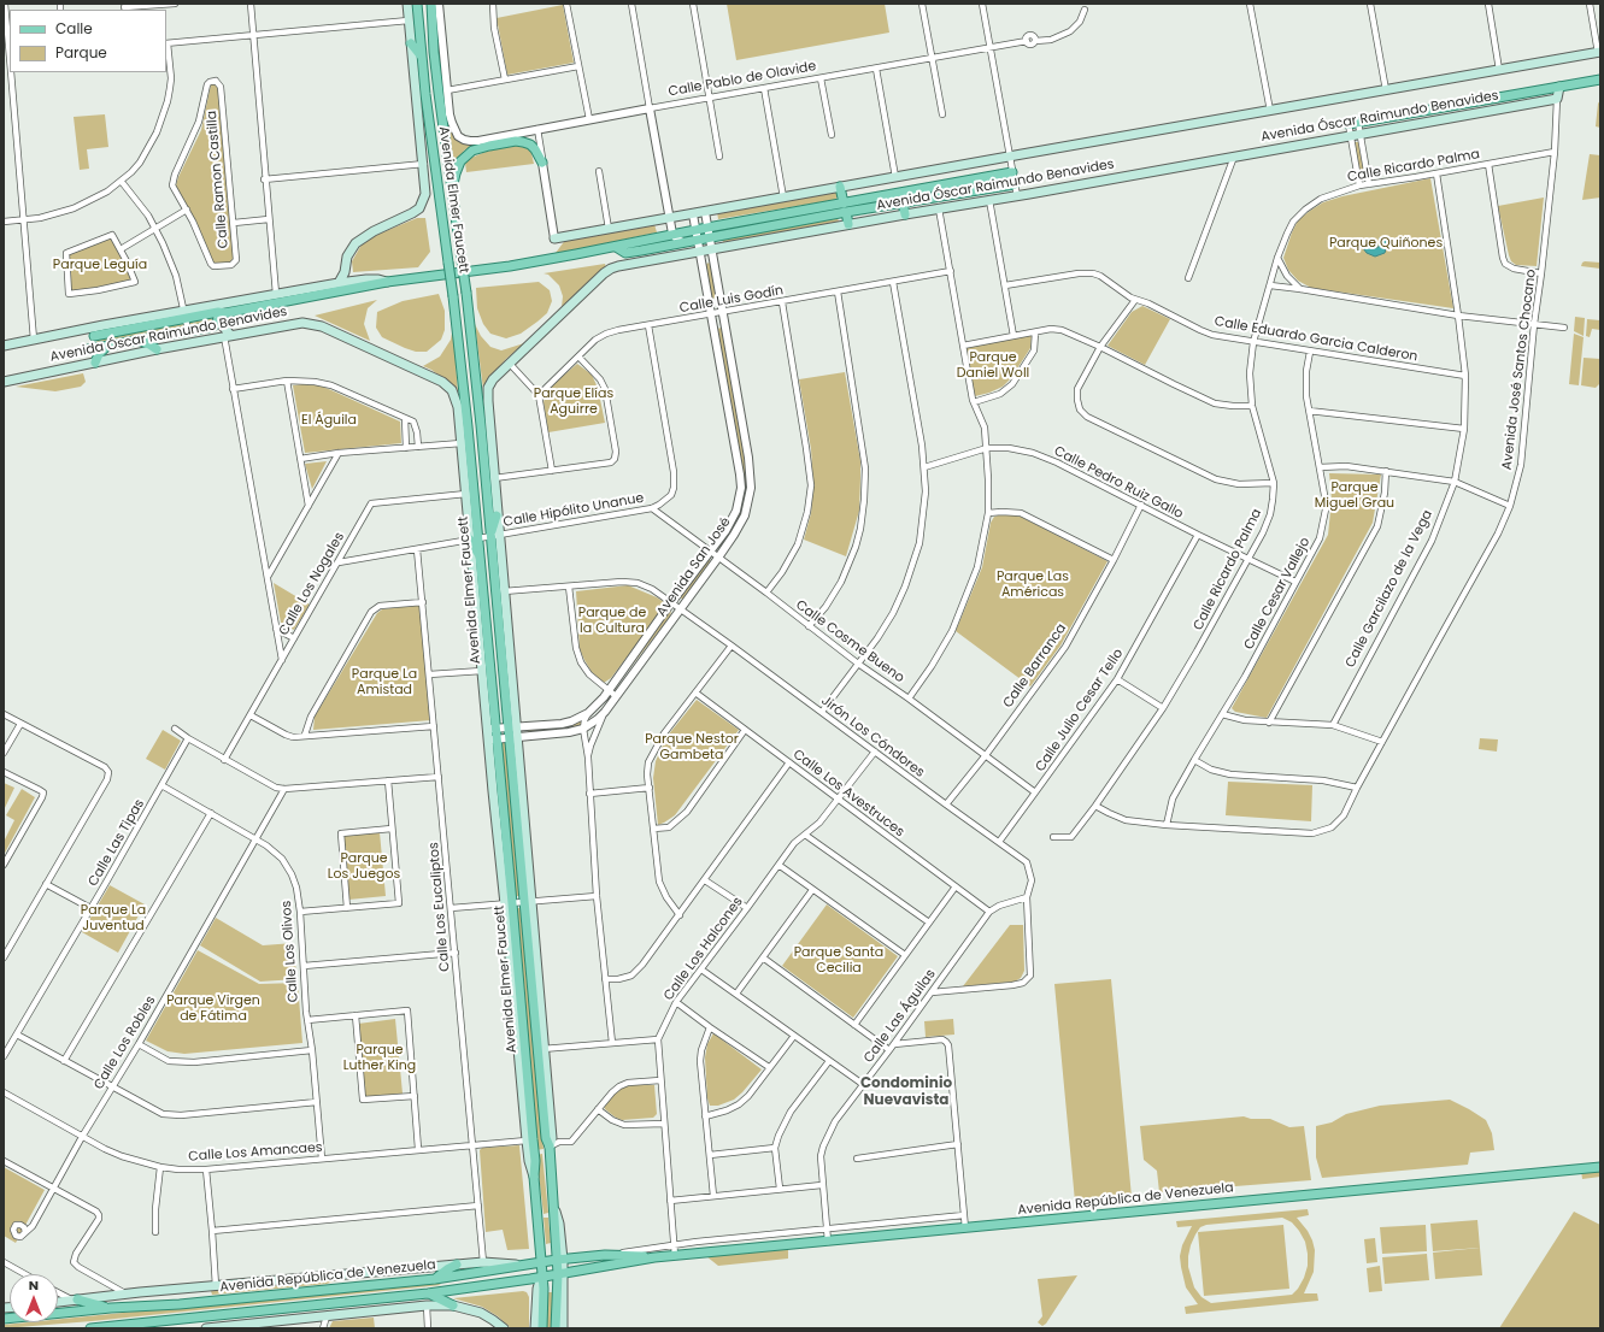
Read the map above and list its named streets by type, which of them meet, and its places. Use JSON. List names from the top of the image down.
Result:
{
  "streets": {
    "main road": ["Avenida Óscar Raimundo Benavides", "Avenida Elmer Faucett", "Avenida República de Venezuela"],
    "street": [
      "Calle Pablo de Olavide",
      "Calle Ricardo Palma",
      "Calle Ramon Castilla",
      "Calle Luis Godín",
      "Calle Eduardo Garcia Calderon",
      "Avenida José Santos Chocano",
      "Calle Pedro Ruiz Gallo",
      "Calle Hipólito Unanue",
      "Avenida San José",
      "Calle Los Nogales",
      "Calle Garcilazo de la Vega",
      "Calle Cesar Vallejo",
      "Calle Cosme Bueno",
      "Calle Barranca",
      "Calle Julio Cesar Tello",
      "Jirón Los Cóndores",
      "Calle Los Avestruces",
      "Calle Las Tipas",
      "Calle Los Eucaliptos",
      "Calle Los Halcones",
      "Calle Los Olivos",
      "Calle Las Águilas",
      "Calle Los Robles",
      "Calle Los Amancaes"
    ]
  },
  "crossings": [
    ["Avenida Óscar Raimundo Benavides", "Avenida Elmer Faucett"],
    ["Avenida Óscar Raimundo Benavides", "Avenida José Santos Chocano"],
    ["Avenida Óscar Raimundo Benavides", "Avenida San José"],
    ["Calle Ricardo Palma", "Calle Eduardo Garcia Calderon"],
    ["Calle Ricardo Palma", "Avenida José Santos Chocano"],
    ["Calle Ricardo Palma", "Calle Pedro Ruiz Gallo"],
    ["Calle Ricardo Palma", "Calle Garcilazo de la Vega"],
    ["Avenida Elmer Faucett", "Calle Hipólito Unanue"],
    ["Avenida Elmer Faucett", "Avenida San José"],
    ["Avenida Elmer Faucett", "Calle Los Nogales"],
    ["Avenida Elmer Faucett", "Jirón Los Cóndores"],
    ["Avenida Elmer Faucett", "Calle Los Amancaes"],
    ["Avenida Elmer Faucett", "Avenida República de Venezuela"],
    ["Calle Luis Godín", "Calle Hipólito Unanue"],
    ["Calle Luis Godín", "Avenida San José"],
    ["Calle Eduardo Garcia Calderon", "Calle Garcilazo de la Vega"],
    ["Calle Eduardo Garcia Calderon", "Calle Cesar Vallejo"],
    ["Avenida José Santos Chocano", "Calle Cesar Vallejo"],
    ["Calle Pedro Ruiz Gallo", "Calle Cesar Vallejo"],
    ["Calle Pedro Ruiz Gallo", "Calle Barranca"],
    ["Calle Pedro Ruiz Gallo", "Calle Julio Cesar Tello"],
    ["Calle Hipólito Unanue", "Calle Los Nogales"],
    ["Calle Hipólito Unanue", "Calle Cosme Bueno"],
    ["Calle Hipólito Unanue", "Calle Los Eucaliptos"],
    ["Avenida San José", "Calle Cosme Bueno"],
    ["Avenida San José", "Jirón Los Cóndores"],
    ["Calle Cosme Bueno", "Calle Barranca"],
    ["Calle Cosme Bueno", "Calle Julio Cesar Tello"],
    ["Calle Barranca", "Jirón Los Cóndores"],
    ["Calle Julio Cesar Tello", "Jirón Los Cóndores"],
    ["Jirón Los Cóndores", "Calle Los Halcones"],
    ["Jirón Los Cóndores", "Calle Las Águilas"],
    ["Calle Los Avestruces", "Calle Los Halcones"],
    ["Calle Los Avestruces", "Calle Las Águilas"],
    ["Calle Las Tipas", "Calle Los Olivos"],
    ["Calle Los Eucaliptos", "Calle Los Amancaes"],
    ["Calle Los Halcones", "Avenida República de Venezuela"],
    ["Calle Los Olivos", "Calle Los Robles"],
    ["Calle Los Olivos", "Calle Los Amancaes"],
    ["Calle Las Águilas", "Avenida República de Venezuela"],
    ["Calle Los Robles", "Calle Los Amancaes"]
  ],
  "districts": ["Condominio Nuevavista"],
  "parks": [
    "Parque Quiñones",
    "Parque Leguía",
    "Parque Daniel Woll",
    "Parque Elías Aguirre",
    "El Águila",
    "Parque Miguel Grau",
    "Parque Las Américas",
    "Parque de la Cultura",
    "Parque La Amistad",
    "Parque Nestor Gambeta",
    "Parque Los Juegos",
    "Parque La Juventud",
    "Parque Santa Cecilia",
    "Parque Virgen de Fátima",
    "Parque Luther King"
  ],
  "legend": ["Calle", "Parque"],
  "north": "top"
}
